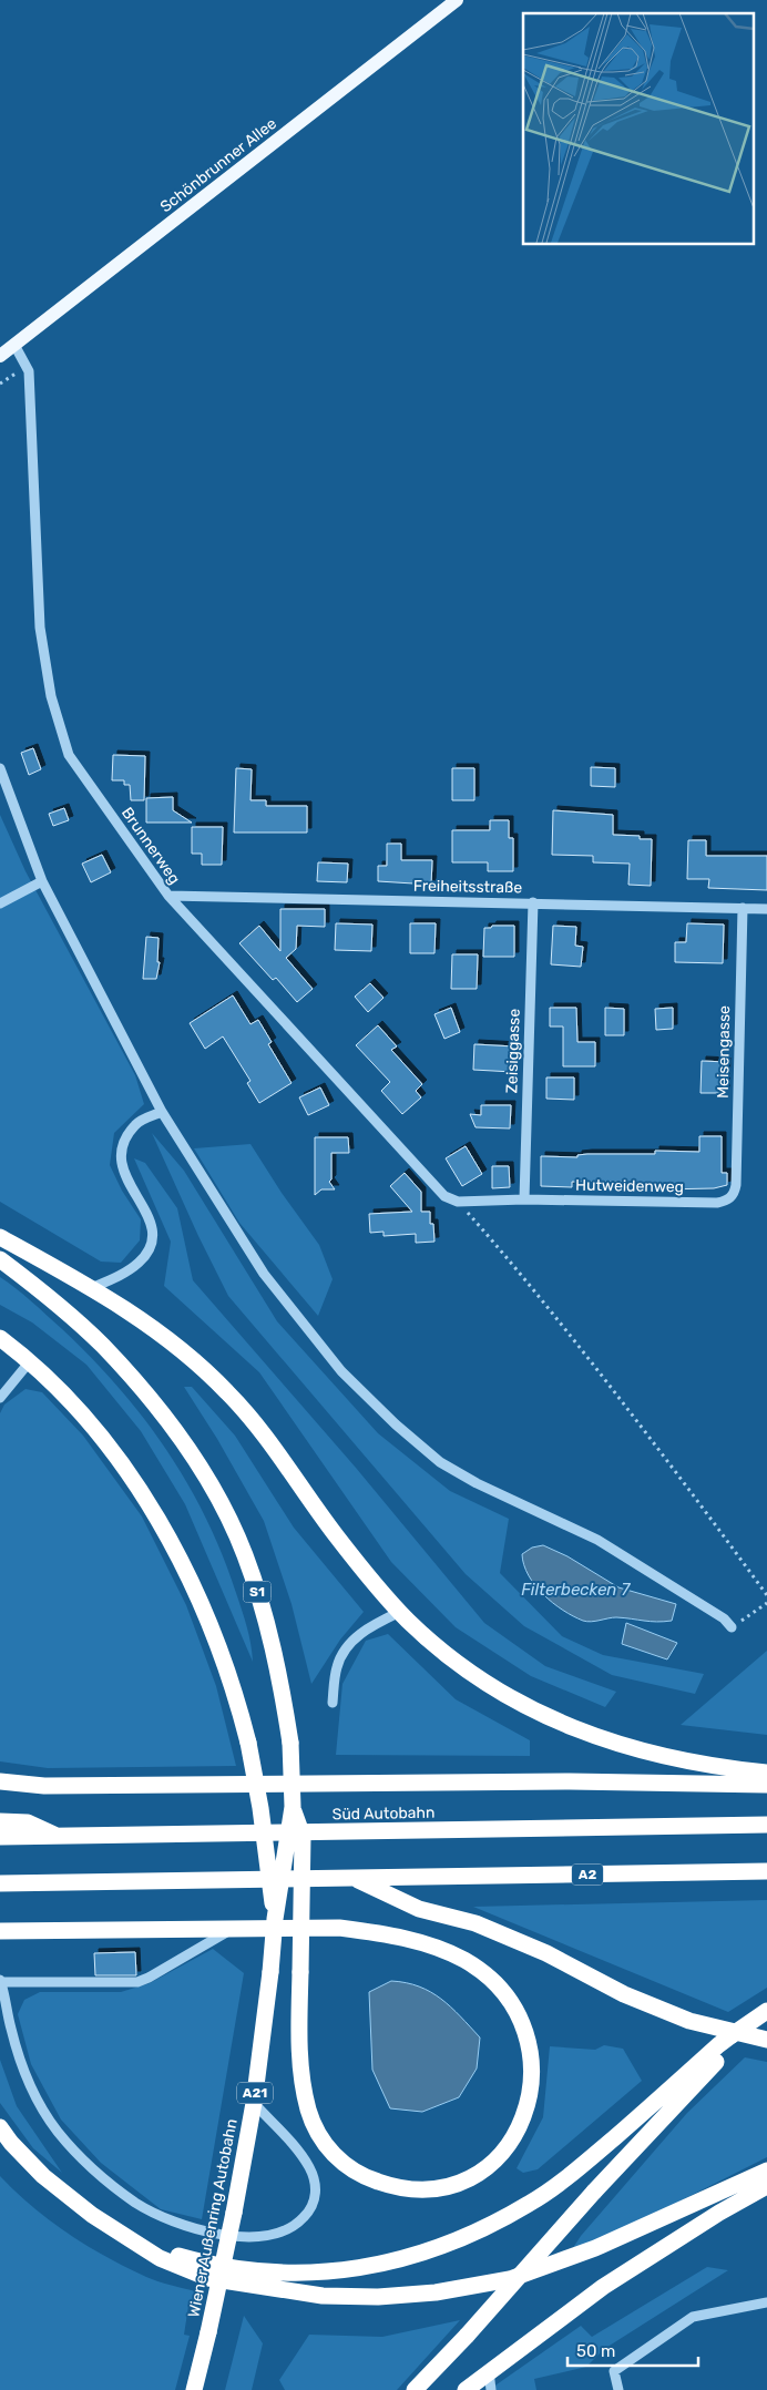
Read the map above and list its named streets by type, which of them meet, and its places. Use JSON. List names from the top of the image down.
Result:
{
  "streets": {
    "highway": [
      "S1",
      "Süd Autobahn",
      "A2",
      "A21",
      "Wiener Außenring Autobahn"
    ],
    "main road": ["Schönbrunner Allee"],
    "street": [
      "Brunnerweg",
      "Freiheitsstraße",
      "Zeisiggasse",
      "Meisengasse",
      "Hutweidenweg"
    ]
  },
  "crossings": [
    ["Schönbrunner Allee", "Brunnerweg"],
    ["Brunnerweg", "Freiheitsstraße"],
    ["Freiheitsstraße", "Zeisiggasse"],
    ["Freiheitsstraße", "Meisengasse"],
    ["Zeisiggasse", "Hutweidenweg"],
    ["Meisengasse", "Hutweidenweg"],
    ["S1", "Wiener Außenring Autobahn"]
  ],
  "water": ["Filterbecken 7"],
  "scale_bar": "50 m"
}
